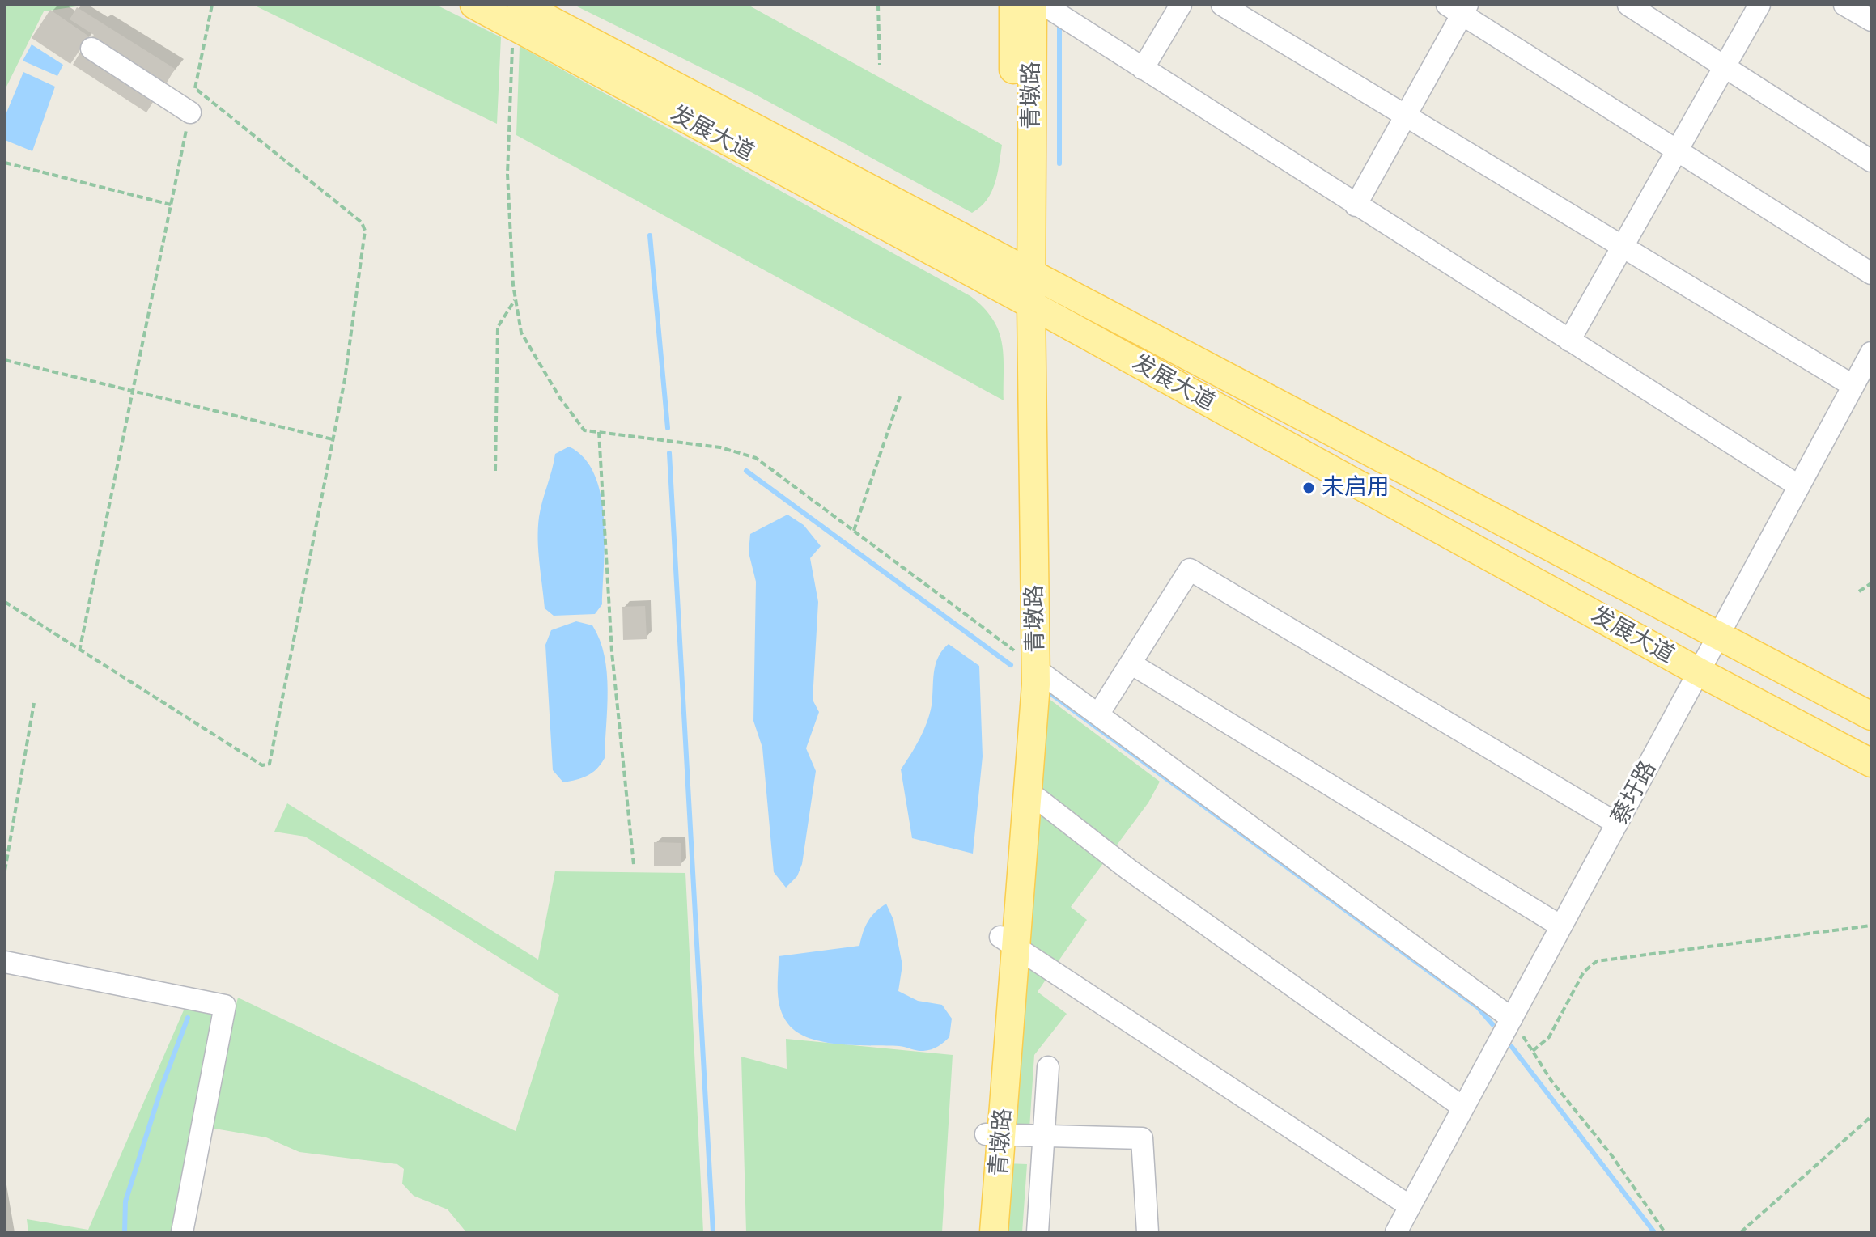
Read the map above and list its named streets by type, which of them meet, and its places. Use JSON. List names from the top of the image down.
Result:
{
  "streets": {
    "main road": ["青墩路", "发展大道"],
    "street": ["蔡圩路"]
  },
  "crossings": [
    ["青墩路", "发展大道"],
    ["发展大道", "蔡圩路"]
  ],
  "places": ["未启用"]
}
